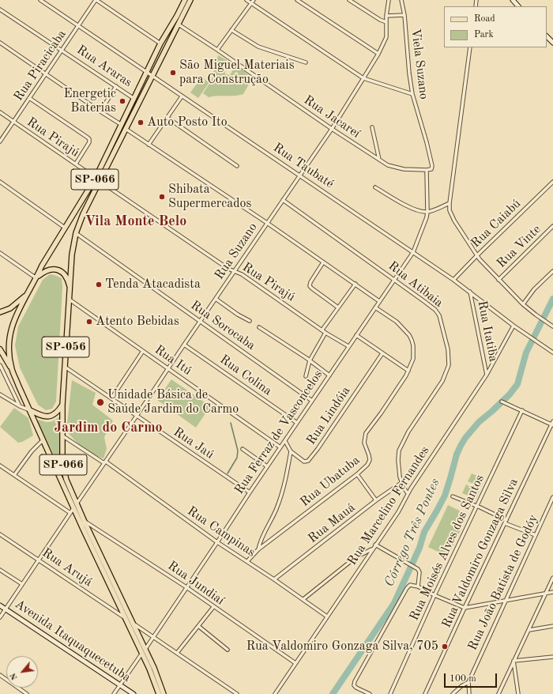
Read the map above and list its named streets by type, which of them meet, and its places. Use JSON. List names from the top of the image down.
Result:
{
  "streets": {
    "main road": ["SP-066", "SP-056"],
    "street": [
      "Viela Suzano",
      "Rua Piracicaba",
      "Rua Araras",
      "Rua Jacareí",
      "Rua Pirajú",
      "Rua Taubaté",
      "Rua Caiabú",
      "Rua Vinte",
      "Rua Suzano",
      "Rua Atibaia",
      "Rua Sorocaba",
      "Rua Itatiba",
      "Rua Itú",
      "Rua Colina",
      "Rua Lindóia",
      "Rua Ferraz de Vasconcelos",
      "Rua Jaú",
      "Rua Ubatuba",
      "Rua Marcelino Fernandes",
      "Rua Mauá",
      "Rua Campinas",
      "Rua Moisés Alves dos Santos",
      "Rua Valdomiro Gonzaga Silva",
      "Rua Arujá",
      "Rua João Batista de Godóy",
      "Rua Jundiaí",
      "Avenida Itaquaquecetuba"
    ]
  },
  "crossings": [
    ["Viela Suzano", "Rua Jacareí"],
    ["Viela Suzano", "Rua Ferraz de Vasconcelos"],
    ["Rua Piracicaba", "Rua Araras"],
    ["Rua Piracicaba", "Rua Pirajú"],
    ["Rua Piracicaba", "Rua Taubaté"],
    ["Rua Araras", "SP-066"],
    ["Rua Jacareí", "SP-066"],
    ["Rua Jacareí", "Rua Suzano"],
    ["Rua Jacareí", "Rua Ferraz de Vasconcelos"],
    ["Rua Pirajú", "SP-066"],
    ["Rua Pirajú", "Rua Suzano"],
    ["Rua Pirajú", "Rua Ferraz de Vasconcelos"],
    ["Rua Taubaté", "SP-066"],
    ["Rua Taubaté", "Rua Caiabú"],
    ["Rua Taubaté", "Rua Suzano"],
    ["Rua Taubaté", "Rua Itatiba"],
    ["Rua Taubaté", "Rua Ferraz de Vasconcelos"],
    ["Rua Taubaté", "Rua Marcelino Fernandes"],
    ["SP-066", "Rua Suzano"],
    ["SP-066", "Rua Sorocaba"],
    ["SP-066", "SP-056"],
    ["SP-066", "Rua Ferraz de Vasconcelos"],
    ["SP-066", "Rua Campinas"],
    ["SP-066", "Rua Arujá"],
    ["SP-066", "Rua Jundiaí"],
    ["Rua Suzano", "Rua Atibaia"],
    ["Rua Suzano", "Rua Sorocaba"],
    ["Rua Suzano", "Rua Itú"],
    ["Rua Suzano", "Rua Colina"],
    ["Rua Suzano", "Rua Jaú"],
    ["Rua Suzano", "Rua Campinas"],
    ["Rua Atibaia", "Rua Ferraz de Vasconcelos"],
    ["Rua Atibaia", "Rua Marcelino Fernandes"],
    ["Rua Atibaia", "Rua Mauá"],
    ["Rua Sorocaba", "Rua Ferraz de Vasconcelos"],
    ["Rua Itatiba", "Rua Marcelino Fernandes"],
    ["SP-056", "Rua Itú"],
    ["SP-056", "Rua Jaú"],
    ["Rua Itú", "Rua Ferraz de Vasconcelos"],
    ["Rua Colina", "Rua Ferraz de Vasconcelos"],
    ["Rua Lindóia", "Rua Ferraz de Vasconcelos"],
    ["Rua Ferraz de Vasconcelos", "Rua Jaú"],
    ["Rua Ferraz de Vasconcelos", "Rua Ubatuba"],
    ["Rua Ferraz de Vasconcelos", "Rua Campinas"],
    ["Rua Ferraz de Vasconcelos", "Rua Jundiaí"],
    ["Rua Ferraz de Vasconcelos", "Avenida Itaquaquecetuba"],
    ["Rua Ubatuba", "Rua Campinas"],
    ["Rua Marcelino Fernandes", "Rua Campinas"],
    ["Rua Marcelino Fernandes", "Rua Jundiaí"],
    ["Rua Mauá", "Rua Campinas"]
  ],
  "districts": ["Vila Monte Belo", "Jardim do Carmo"],
  "water": ["Córrego Três Pontes"],
  "places": [
    "São Miguel Materiais para Construção",
    "Energetic Baterias",
    "Auto Posto Ito",
    "Shibata Supermercados",
    "Tenda Atacadista",
    "Atento Bebidas",
    "Unidade Básica de Saúde Jardim do Carmo",
    "Rua Valdomiro Gonzaga Silva, 705"
  ],
  "legend": ["Road", "Park"],
  "scale_bar": "100 m",
  "north": "bottom left"
}
